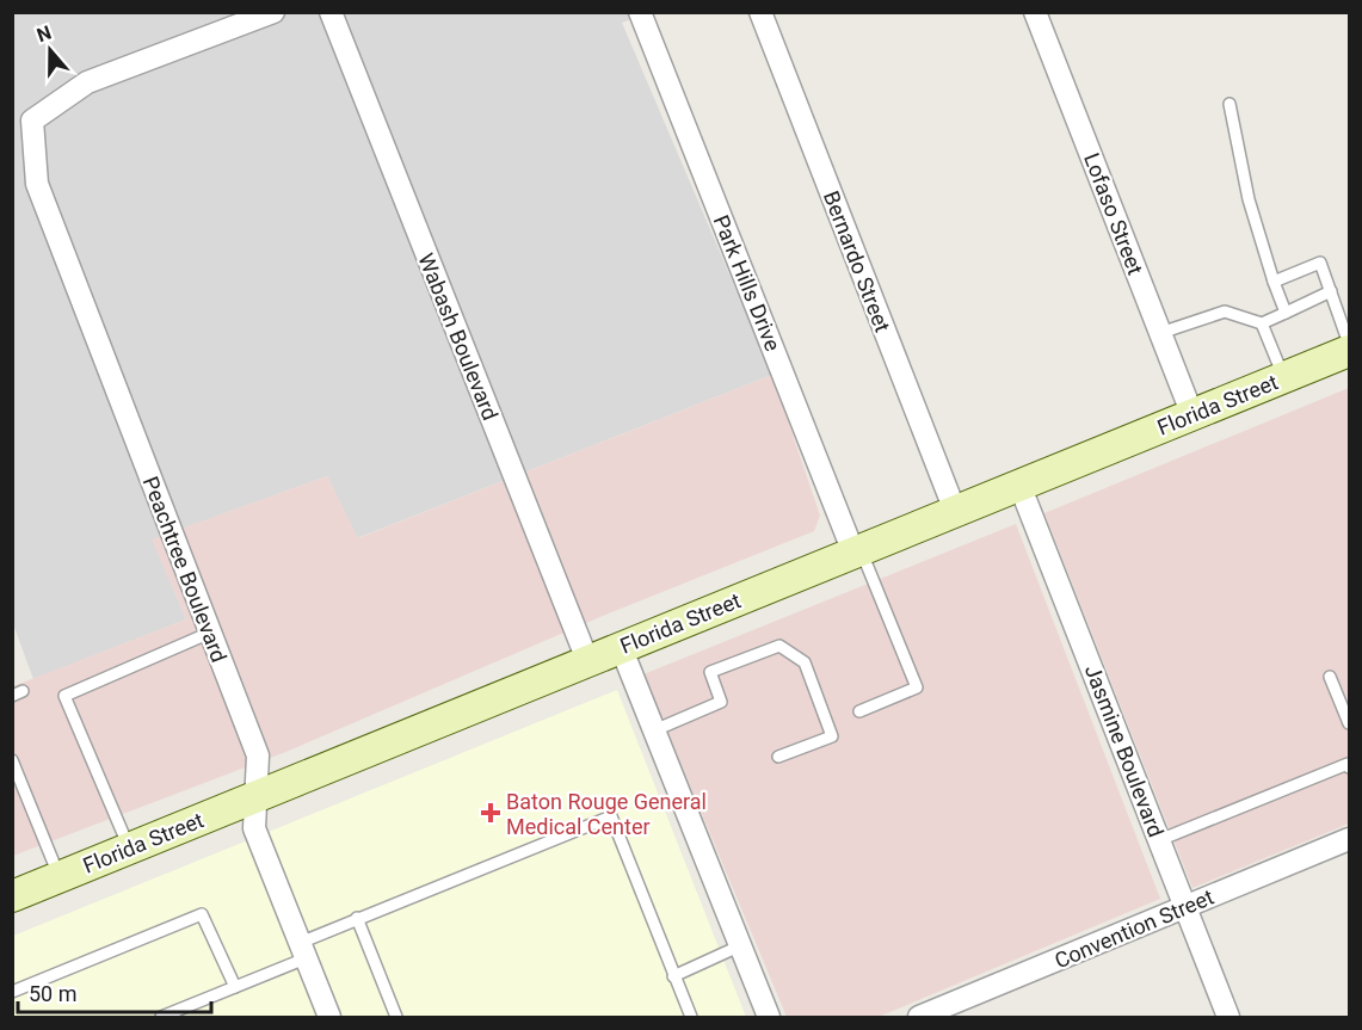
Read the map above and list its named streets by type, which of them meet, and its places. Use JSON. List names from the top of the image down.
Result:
{
  "streets": {
    "main road": ["Florida Street"],
    "street": [
      "Lofaso Street",
      "Bernardo Street",
      "Park Hills Drive",
      "Wabash Boulevard",
      "Peachtree Boulevard",
      "Jasmine Boulevard",
      "Convention Street"
    ]
  },
  "crossings": [
    ["Lofaso Street", "Florida Street"],
    ["Bernardo Street", "Florida Street"],
    ["Park Hills Drive", "Florida Street"],
    ["Wabash Boulevard", "Florida Street"],
    ["Florida Street", "Peachtree Boulevard"],
    ["Florida Street", "Jasmine Boulevard"],
    ["Jasmine Boulevard", "Convention Street"]
  ],
  "places": {
    "health": ["Baton Rouge General Medical Center"]
  },
  "scale_bar": "50 m",
  "north": "top"
}
